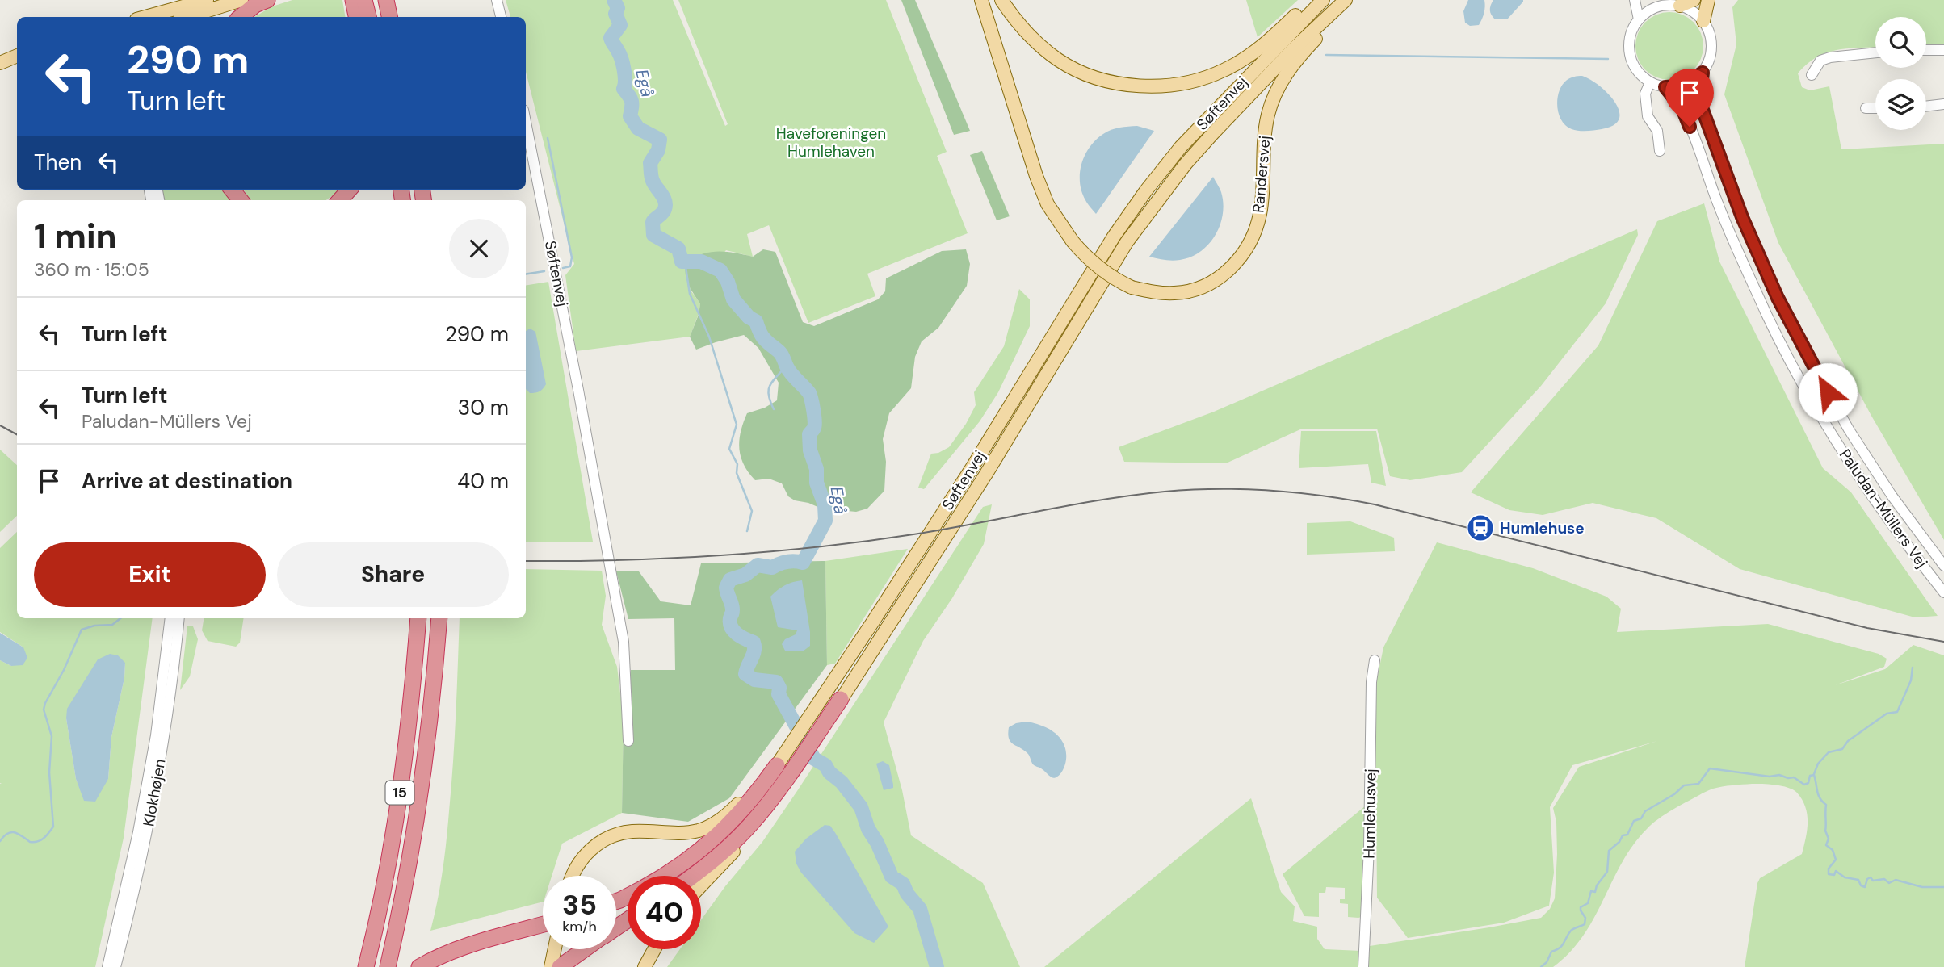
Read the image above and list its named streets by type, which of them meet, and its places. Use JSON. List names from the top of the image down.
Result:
{
  "streets": {
    "highway": ["15"],
    "main road": ["Søftenvej", "Randersvej"],
    "street": ["Paludan-Müllers Vej", "Klokhøjen", "Humlehusvej"]
  },
  "water": ["Egå"],
  "parks": ["Haveforeningen Humlehaven"],
  "places": {
    "station": ["Humlehuse"]
  },
  "page": {
    "turn": ["290 m", "Turn left"],
    "then": "Then",
    "heading": ["1 min", "360 m · 15:05"],
    "list": [
      {
        "name": "Turn left",
        "value": "290 m"
      },
      {
        "name": "Turn left",
        "note": "Paludan-Müllers Vej",
        "value": "30 m"
      },
      {
        "name": "Arrive at destination",
        "value": "40 m"
      }
    ],
    "buttons": ["Exit", "Share"],
    "speed": "35 km/h",
    "limit": "40"
  }
}
